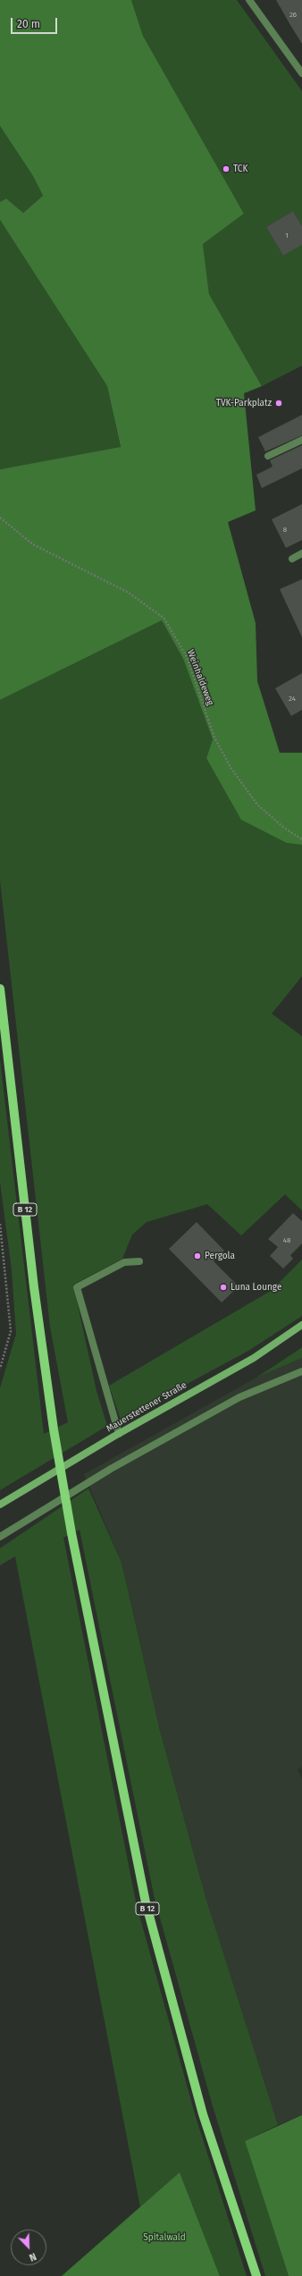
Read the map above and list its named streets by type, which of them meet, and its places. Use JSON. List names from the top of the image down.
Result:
{
  "streets": {
    "main road": ["B 12", "Mauerstettener Straße"],
    "path": ["Weinhaldeweg"]
  },
  "parks": ["Spitalwald"],
  "places": [
    "TCK",
    "TVK-Parkplatz",
    "Pergola",
    "Luna Lounge"
  ],
  "house_numbers": [
    "26",
    "1",
    "8",
    "24",
    "48"
  ],
  "scale_bar": "20 m",
  "north": "bottom right"
}
